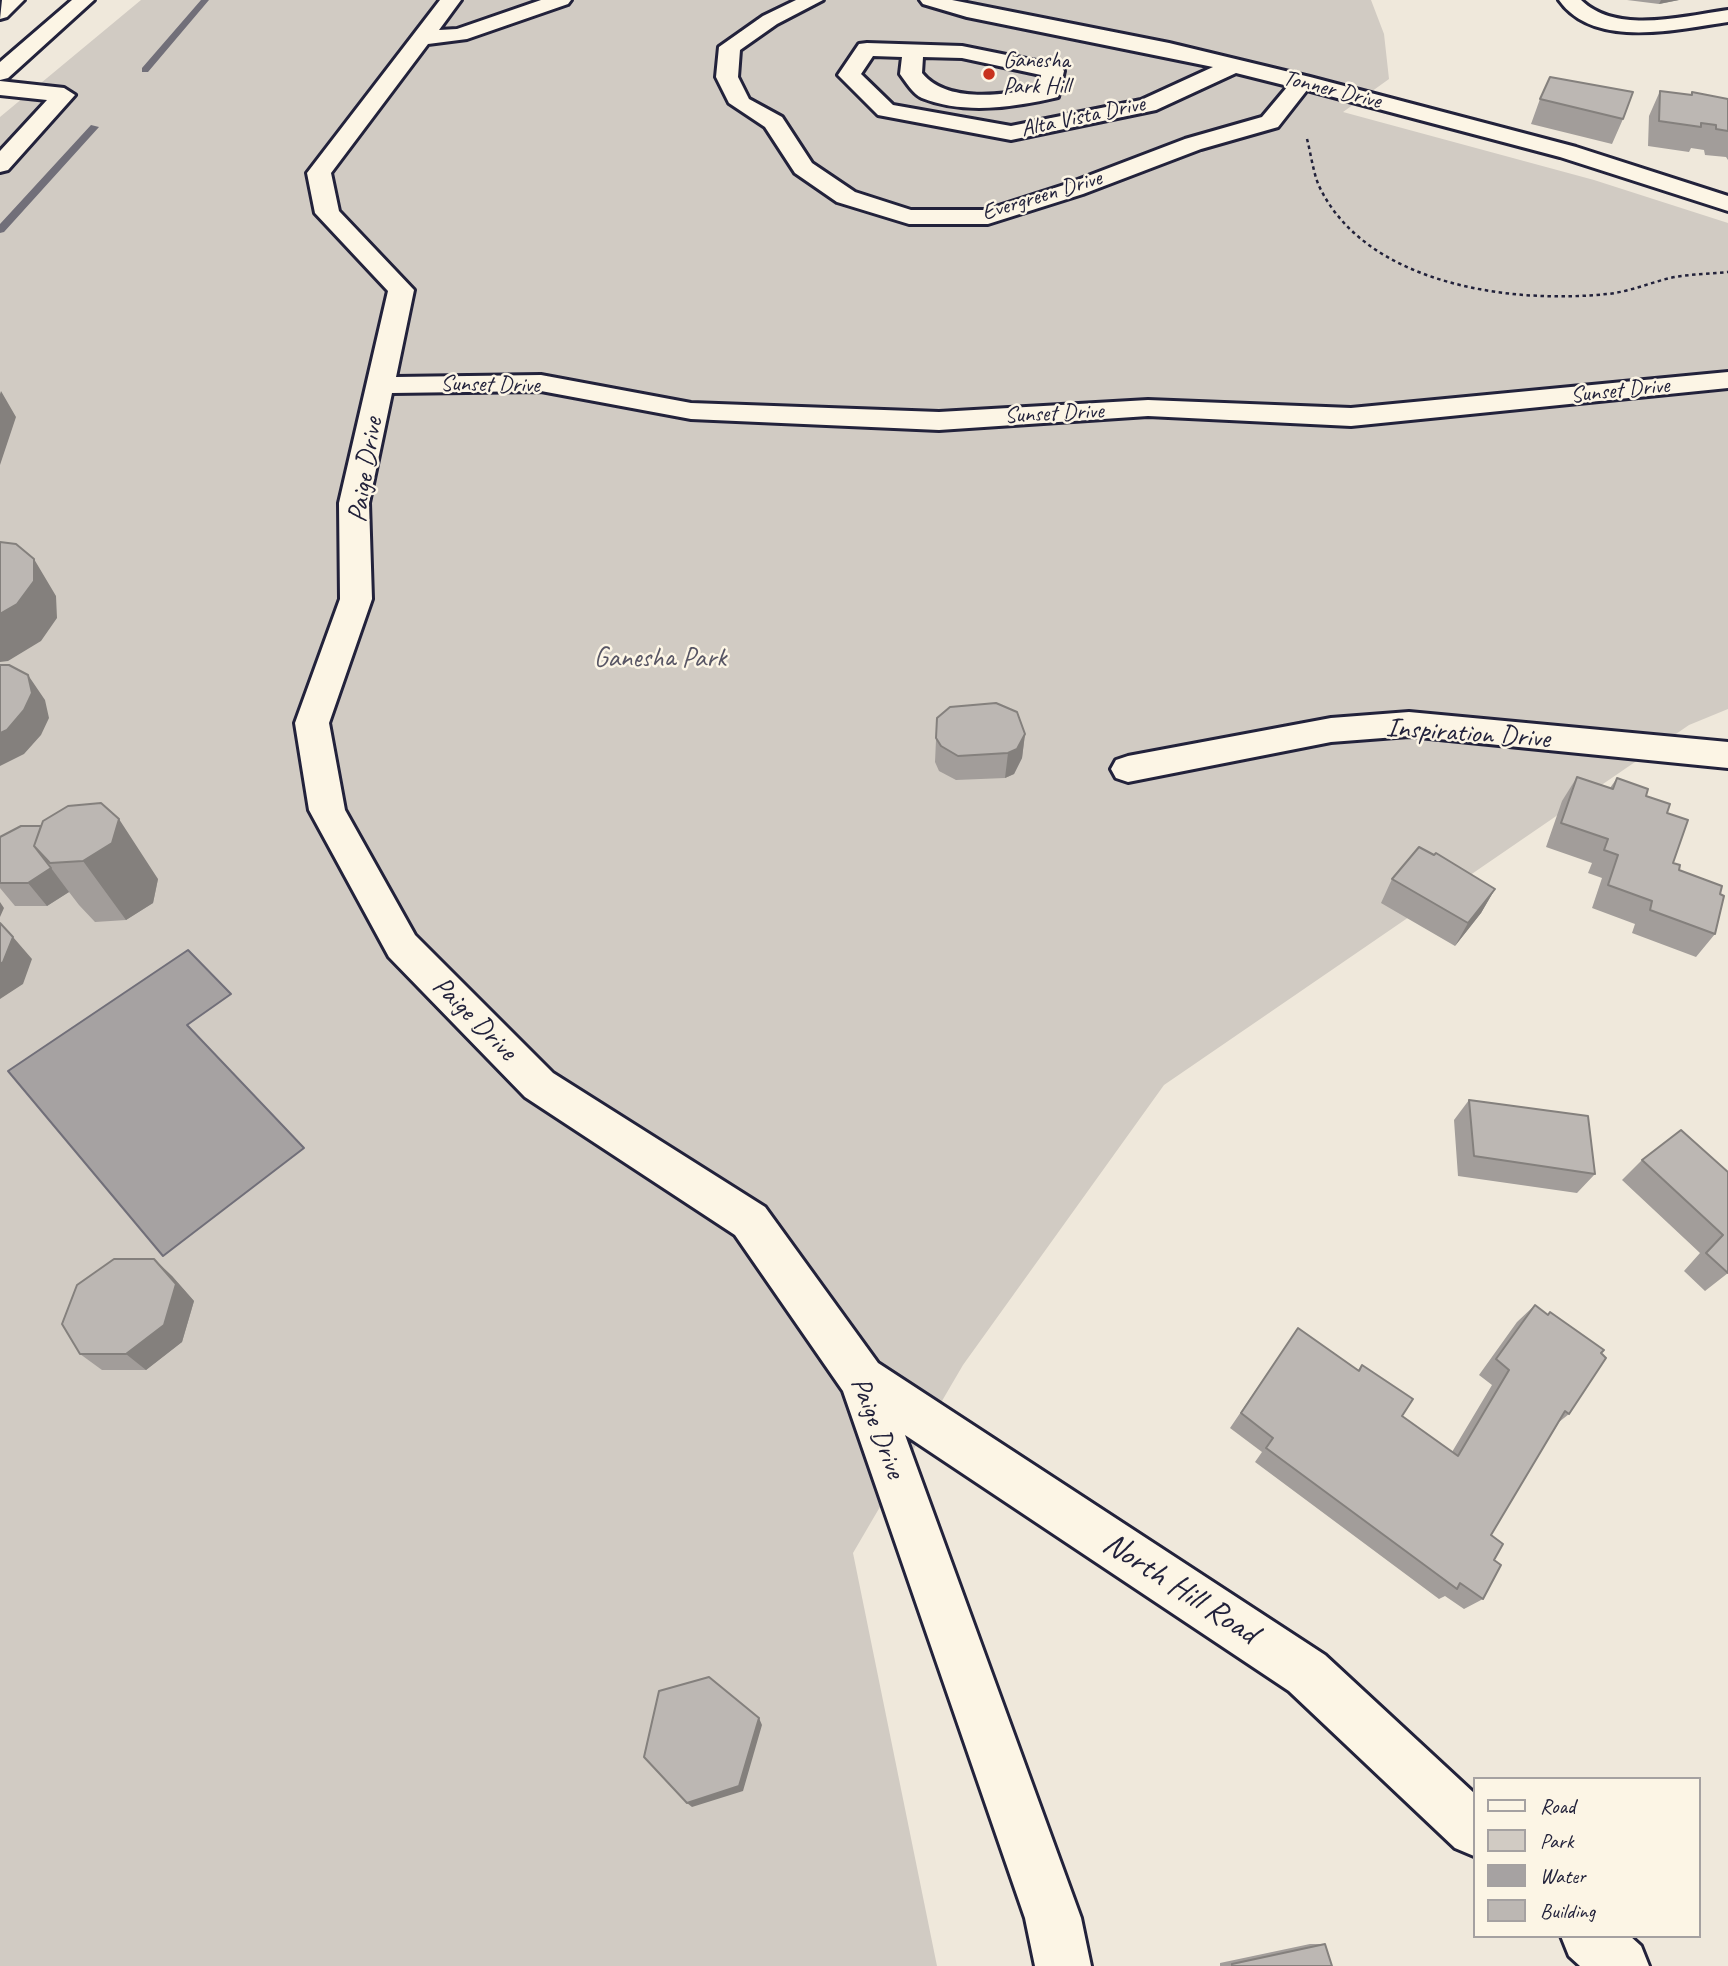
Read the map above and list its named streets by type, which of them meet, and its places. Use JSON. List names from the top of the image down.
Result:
{
  "streets": {
    "street": [
      "Tonner Drive",
      "Alta Vista Drive",
      "Evergreen Drive",
      "Sunset Drive",
      "Paige Drive",
      "Inspiration Drive",
      "North Hill Road"
    ]
  },
  "crossings": [
    ["Tonner Drive", "Alta Vista Drive"],
    ["Tonner Drive", "Evergreen Drive"],
    ["Sunset Drive", "Paige Drive"],
    ["Paige Drive", "North Hill Road"]
  ],
  "parks": ["Ganesha Park"],
  "places": ["Ganesha Park Hill"],
  "legend": [
    "Road",
    "Park",
    "Water",
    "Building"
  ]
}
